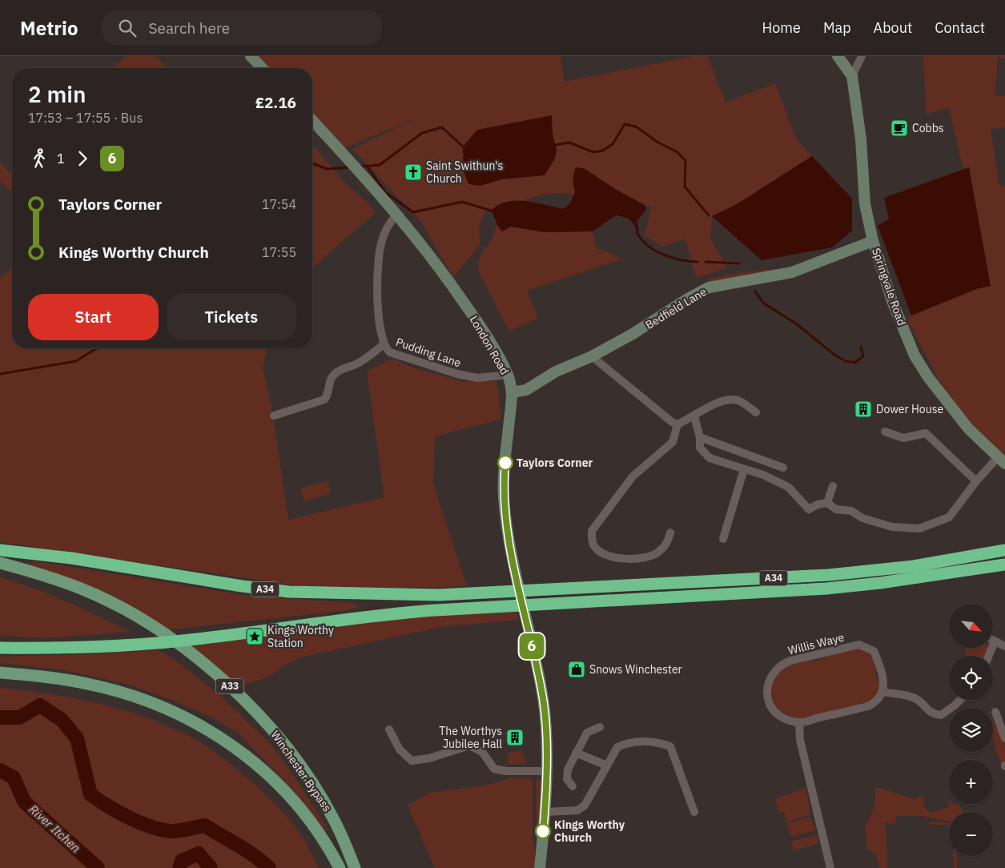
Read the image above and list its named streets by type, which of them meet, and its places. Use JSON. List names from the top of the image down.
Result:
{
  "streets": {
    "highway": ["A34"],
    "main road": [
      "Springvale Road",
      "Bedfield Lane",
      "London Road",
      "A33",
      "Winchester Bypass"
    ],
    "street": ["Pudding Lane", "Willis Waye"]
  },
  "crossings": [
    ["Springvale Road", "Bedfield Lane"],
    ["Bedfield Lane", "London Road"],
    ["London Road", "Pudding Lane"]
  ],
  "water": ["River Itchen"],
  "places": {
    "cafe": ["Cobbs"],
    "church": ["Saint Swithun's Church"],
    "building": ["Dower House", "The Worthys Jubilee Hall"],
    "other": ["Taylors Corner", "Kings Worthy Church"],
    "place": ["Kings Worthy Station"],
    "shop": ["Snows Winchester"]
  },
  "lines": ["bus line 6"],
  "north": "bottom right",
  "page": {
    "header": "Metrio",
    "search": "Search here",
    "nav": [
      "Home",
      "Map",
      "About",
      "Contact"
    ],
    "on_map": "6",
    "heading": ["2 min", "17:53 – 17:55 · Bus", "£2.16"],
    "legs": ["1", "6"],
    "list": [
      {
        "name": "Taylors Corner",
        "value": "17:54"
      },
      {
        "name": "Kings Worthy Church",
        "value": "17:55"
      }
    ],
    "buttons": ["Start", "Tickets"],
    "map_buttons": ["+", "−"]
  }
}
